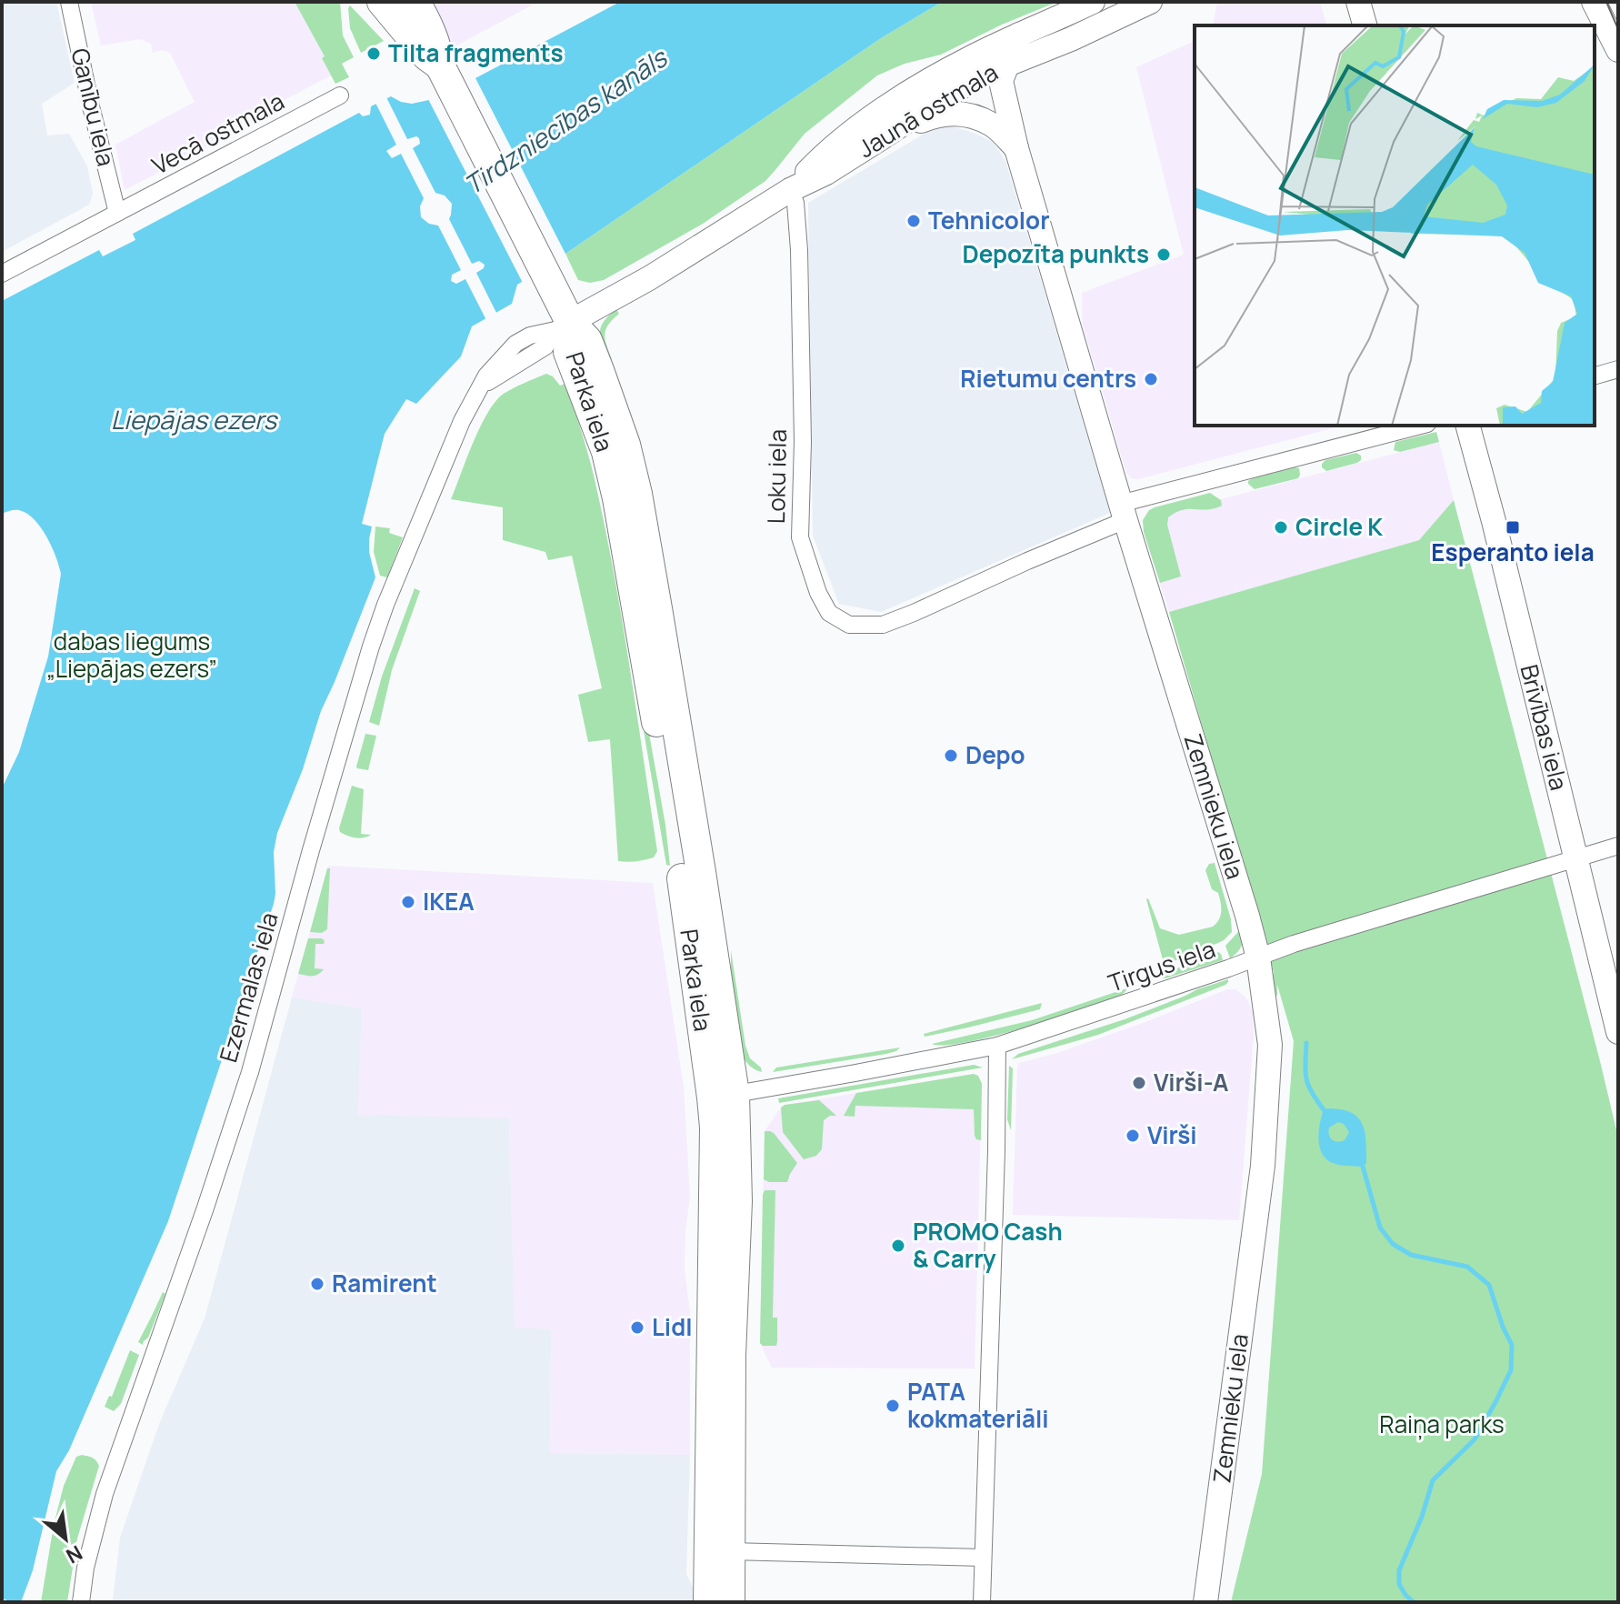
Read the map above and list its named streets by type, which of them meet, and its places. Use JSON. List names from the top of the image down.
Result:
{
  "streets": {
    "highway": ["Parka iela"],
    "main road": ["Jaunā ostmala", "Brīvības iela", "Zemnieku iela"],
    "street": [
      "Ganību iela",
      "Vecā ostmala",
      "Loku iela",
      "Tirgus iela",
      "Ezermalas iela"
    ]
  },
  "crossings": [
    ["Ganību iela", "Vecā ostmala"],
    ["Jaunā ostmala", "Parka iela"],
    ["Jaunā ostmala", "Loku iela"],
    ["Jaunā ostmala", "Zemnieku iela"],
    ["Jaunā ostmala", "Ezermalas iela"],
    ["Parka iela", "Tirgus iela"],
    ["Parka iela", "Ezermalas iela"],
    ["Loku iela", "Zemnieku iela"],
    ["Brīvības iela", "Tirgus iela"],
    ["Zemnieku iela", "Tirgus iela"]
  ],
  "water": ["Tirdzniecības kanāls", "Liepājas ezers"],
  "parks": ["dabas liegums „Liepājas ezers”", "Raiņa parks"],
  "places": {
    "other": [
      "Tilta fragments",
      "Tehnicolor",
      "Depozīta punkts",
      "Rietumu centrs",
      "Circle K",
      "Depo",
      "IKEA",
      "Virši-A",
      "Virši",
      "PROMO Cash & Carry",
      "Ramirent",
      "Lidl",
      "PATA kokmateriāli"
    ],
    "transit": ["Esperanto iela"]
  },
  "north": "bottom right"
}
